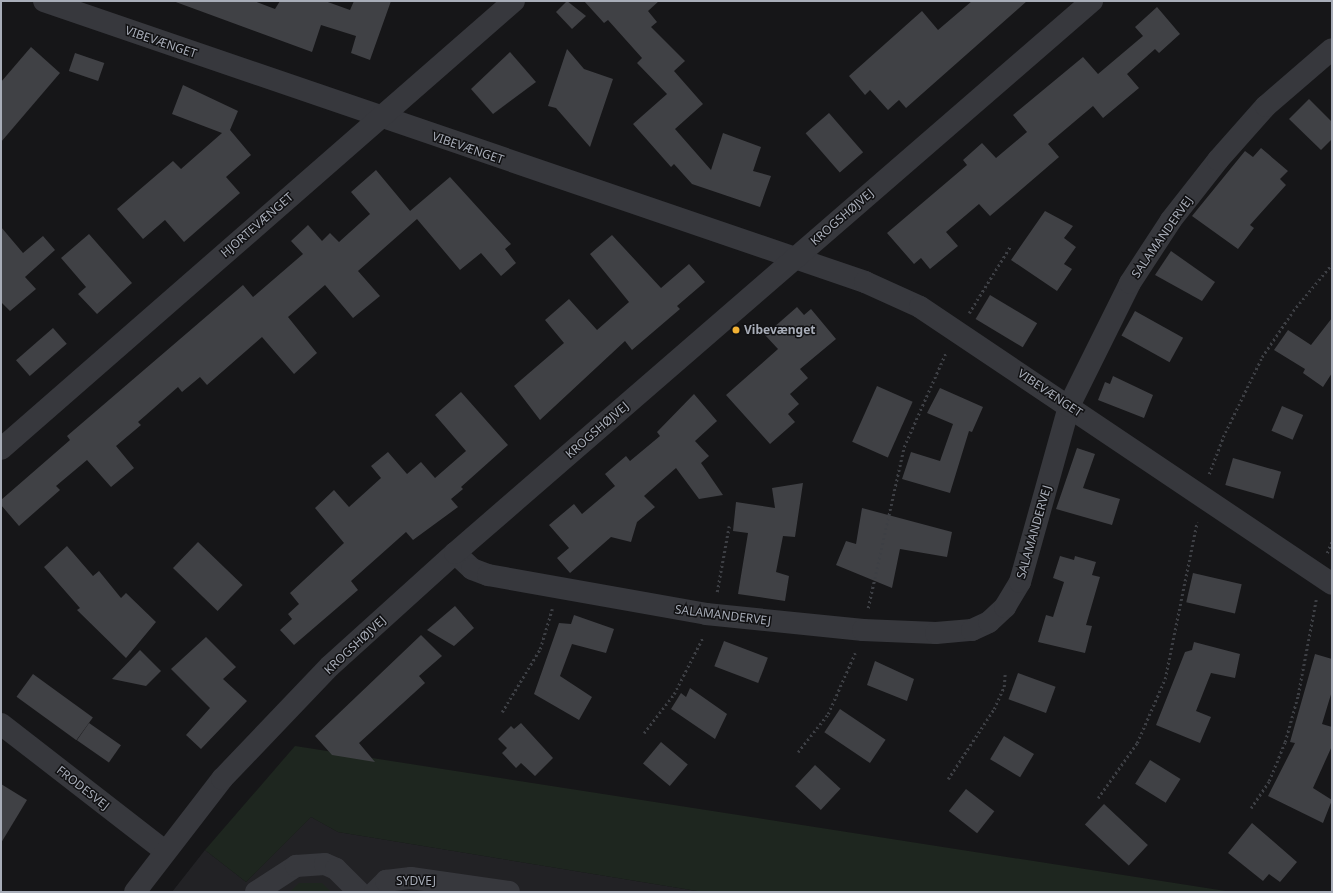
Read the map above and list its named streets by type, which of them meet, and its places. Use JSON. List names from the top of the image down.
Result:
{
  "streets": {
    "street": [
      "VIBEVÆNGET",
      "KROGSHØJVEJ",
      "HJORTEVÆNGET",
      "SALAMANDERVEJ",
      "FRODESVEJ",
      "SYDVEJ"
    ]
  },
  "crossings": [
    ["VIBEVÆNGET", "KROGSHØJVEJ"],
    ["VIBEVÆNGET", "HJORTEVÆNGET"],
    ["VIBEVÆNGET", "SALAMANDERVEJ"],
    ["KROGSHØJVEJ", "SALAMANDERVEJ"],
    ["KROGSHØJVEJ", "FRODESVEJ"]
  ],
  "places": ["Vibevænget"]
}
